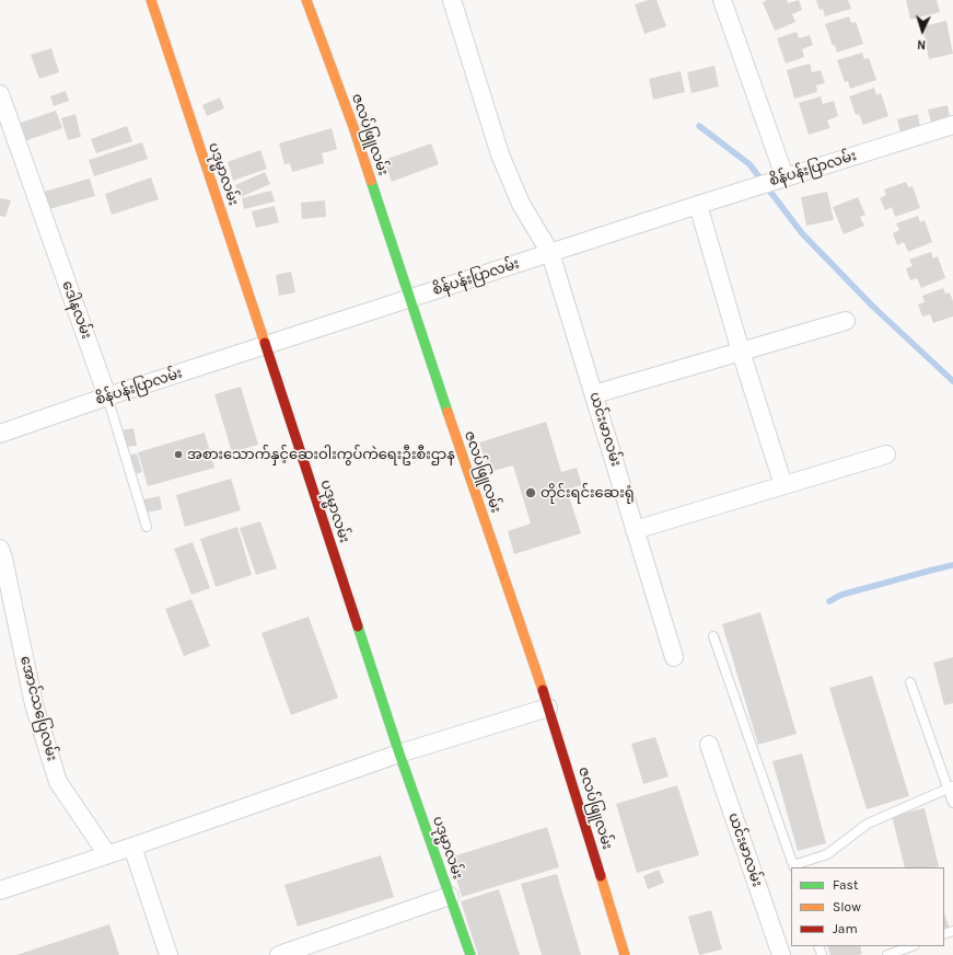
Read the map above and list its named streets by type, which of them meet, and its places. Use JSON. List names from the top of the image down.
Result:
{
  "streets": {
    "street": [
      "ဇလပ်ဖြူလမ်း",
      "စိန်ပန်းပြာလမ်း",
      "ပဒုမ္မာလမ်း",
      "ဒေါနလမ်း",
      "ယင်းမာလမ်း",
      "အောင်သပြေလမ်း"
    ]
  },
  "crossings": [
    ["ဇလပ်ဖြူလမ်း", "စိန်ပန်းပြာလမ်း"],
    ["စိန်ပန်းပြာလမ်း", "ပဒုမ္မာလမ်း"],
    ["စိန်ပန်းပြာလမ်း", "ဒေါနလမ်း"],
    ["စိန်ပန်းပြာလမ်း", "ယင်းမာလမ်း"]
  ],
  "places": ["အစားသောက်နှင့်ဆေးဝါးကွပ်ကဲရေးဦးစီးဌာန", "တိုင်းရင်းဆေးရုံ"],
  "legend": ["Fast", "Slow", "Jam"],
  "north": "bottom"
}
